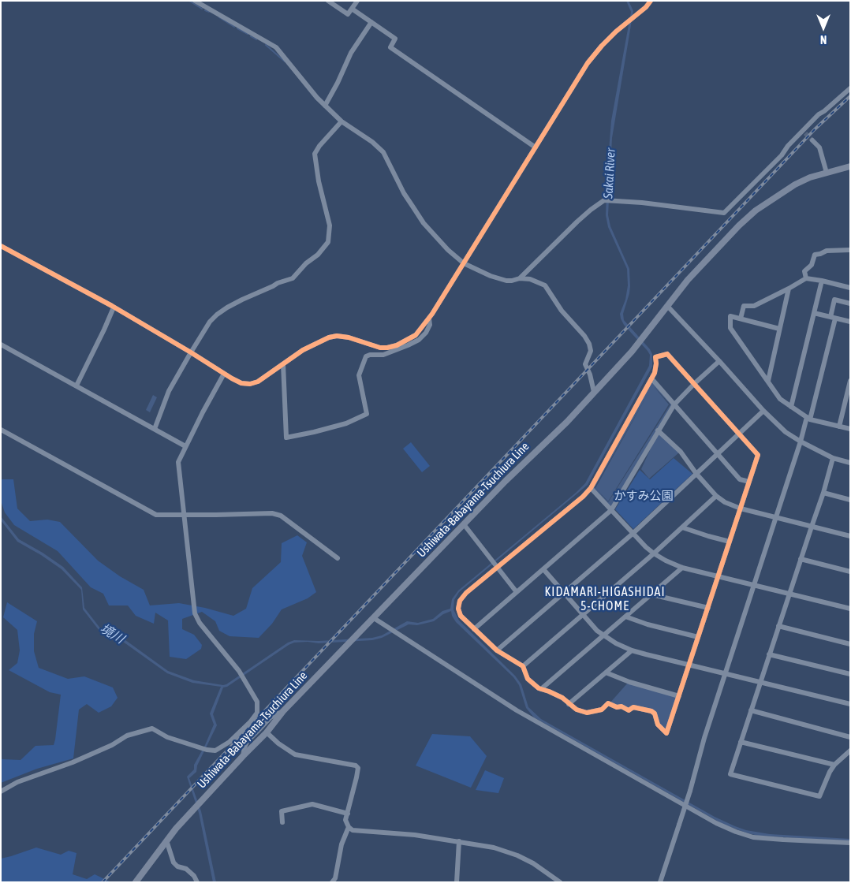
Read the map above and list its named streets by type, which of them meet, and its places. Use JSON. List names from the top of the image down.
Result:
{
  "streets": {
    "main road": ["Ushiwata-Babayama-Tsuchiura Line"]
  },
  "districts": ["KIDAMARI-HIGASHIDAI 5-CHOME"],
  "water": ["Sakai River", "境川"],
  "parks": ["かすみ公園"],
  "north": "bottom"
}
